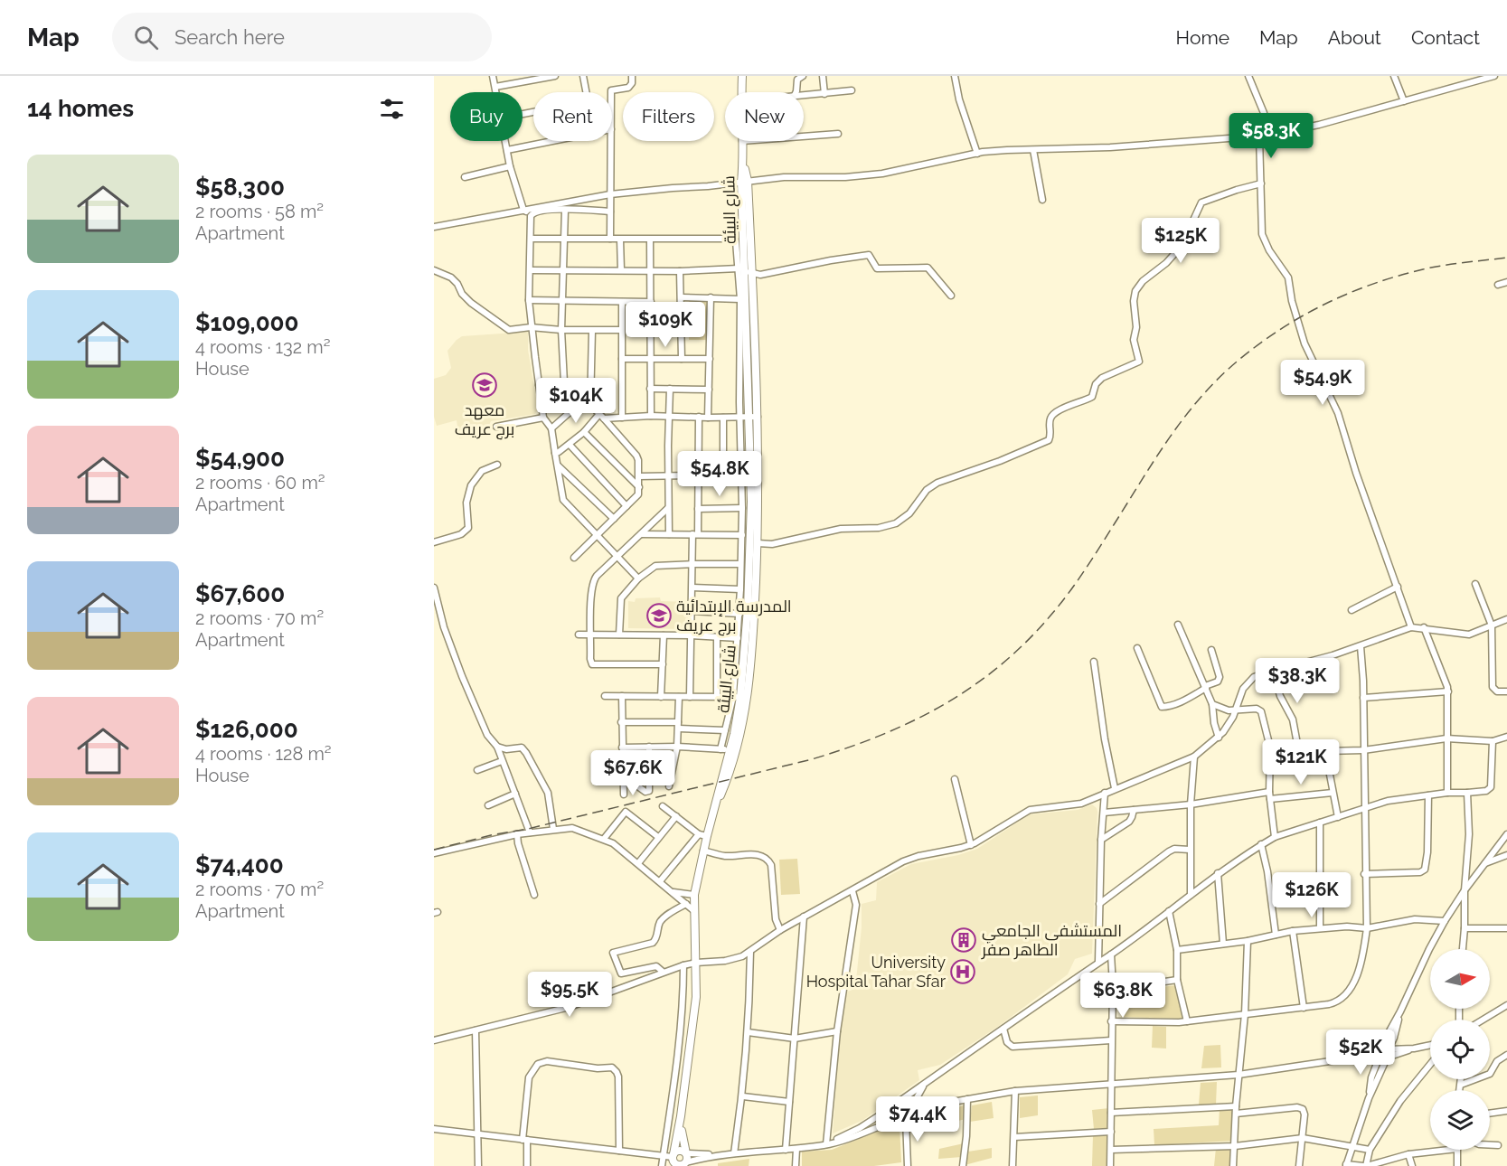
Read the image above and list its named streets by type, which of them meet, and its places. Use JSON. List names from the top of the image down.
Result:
{
  "streets": {
    "main road": ["شارع البيئة"]
  },
  "places": {
    "school or university": ["معهد برج عريف", "المدرسة الإبتدائية برج عريف"],
    "building": ["المستشفى الجامعي الطاهر صفر"],
    "hospital": ["University Hospital Tahar Sfar"]
  },
  "north": "right",
  "page": {
    "header": "Map",
    "search": "Search here",
    "nav": [
      "Home",
      "Map",
      "About",
      "Contact"
    ],
    "heading": "14 homes",
    "chip": [
      "Buy",
      "Rent",
      "Filters",
      "New"
    ],
    "price": [
      "$58.3K",
      "$125K",
      "$109K",
      "$54.9K",
      "$104K",
      "$54.8K",
      "$38.3K",
      "$121K",
      "$67.6K",
      "$126K",
      "$95.5K",
      "$63.8K",
      "$52K",
      "$74.4K"
    ],
    "list": [
      {
        "name": "$58,300",
        "note": "2 rooms · 58 m² · Apartment"
      },
      {
        "name": "$109,000",
        "note": "4 rooms · 132 m² · House"
      },
      {
        "name": "$54,900",
        "note": "2 rooms · 60 m² · Apartment"
      },
      {
        "name": "$67,600",
        "note": "2 rooms · 70 m² · Apartment"
      },
      {
        "name": "$126,000",
        "note": "4 rooms · 128 m² · House"
      },
      {
        "name": "$74,400",
        "note": "2 rooms · 70 m² · Apartment"
      }
    ]
  }
}
